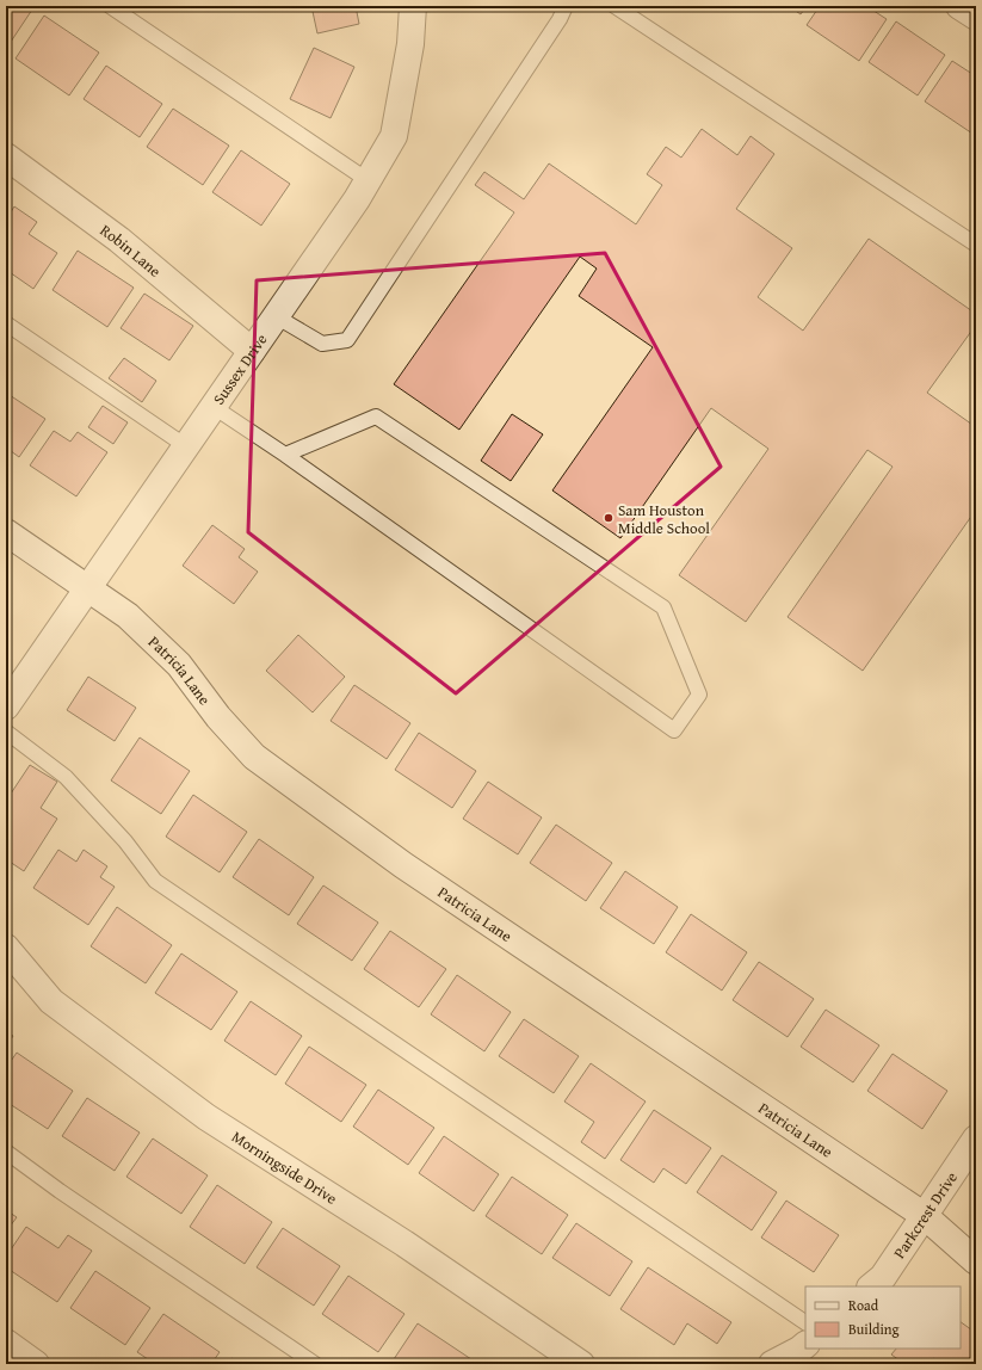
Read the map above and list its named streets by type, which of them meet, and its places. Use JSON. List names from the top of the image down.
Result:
{
  "streets": {
    "street": [
      "Robin Lane",
      "Sussex Drive",
      "Patricia Lane",
      "Morningside Drive",
      "Parkcrest Drive"
    ]
  },
  "crossings": [
    ["Robin Lane", "Sussex Drive"],
    ["Sussex Drive", "Patricia Lane"],
    ["Patricia Lane", "Parkcrest Drive"]
  ],
  "places": ["Sam Houston Middle School"],
  "legend": ["Road", "Building"]
}
